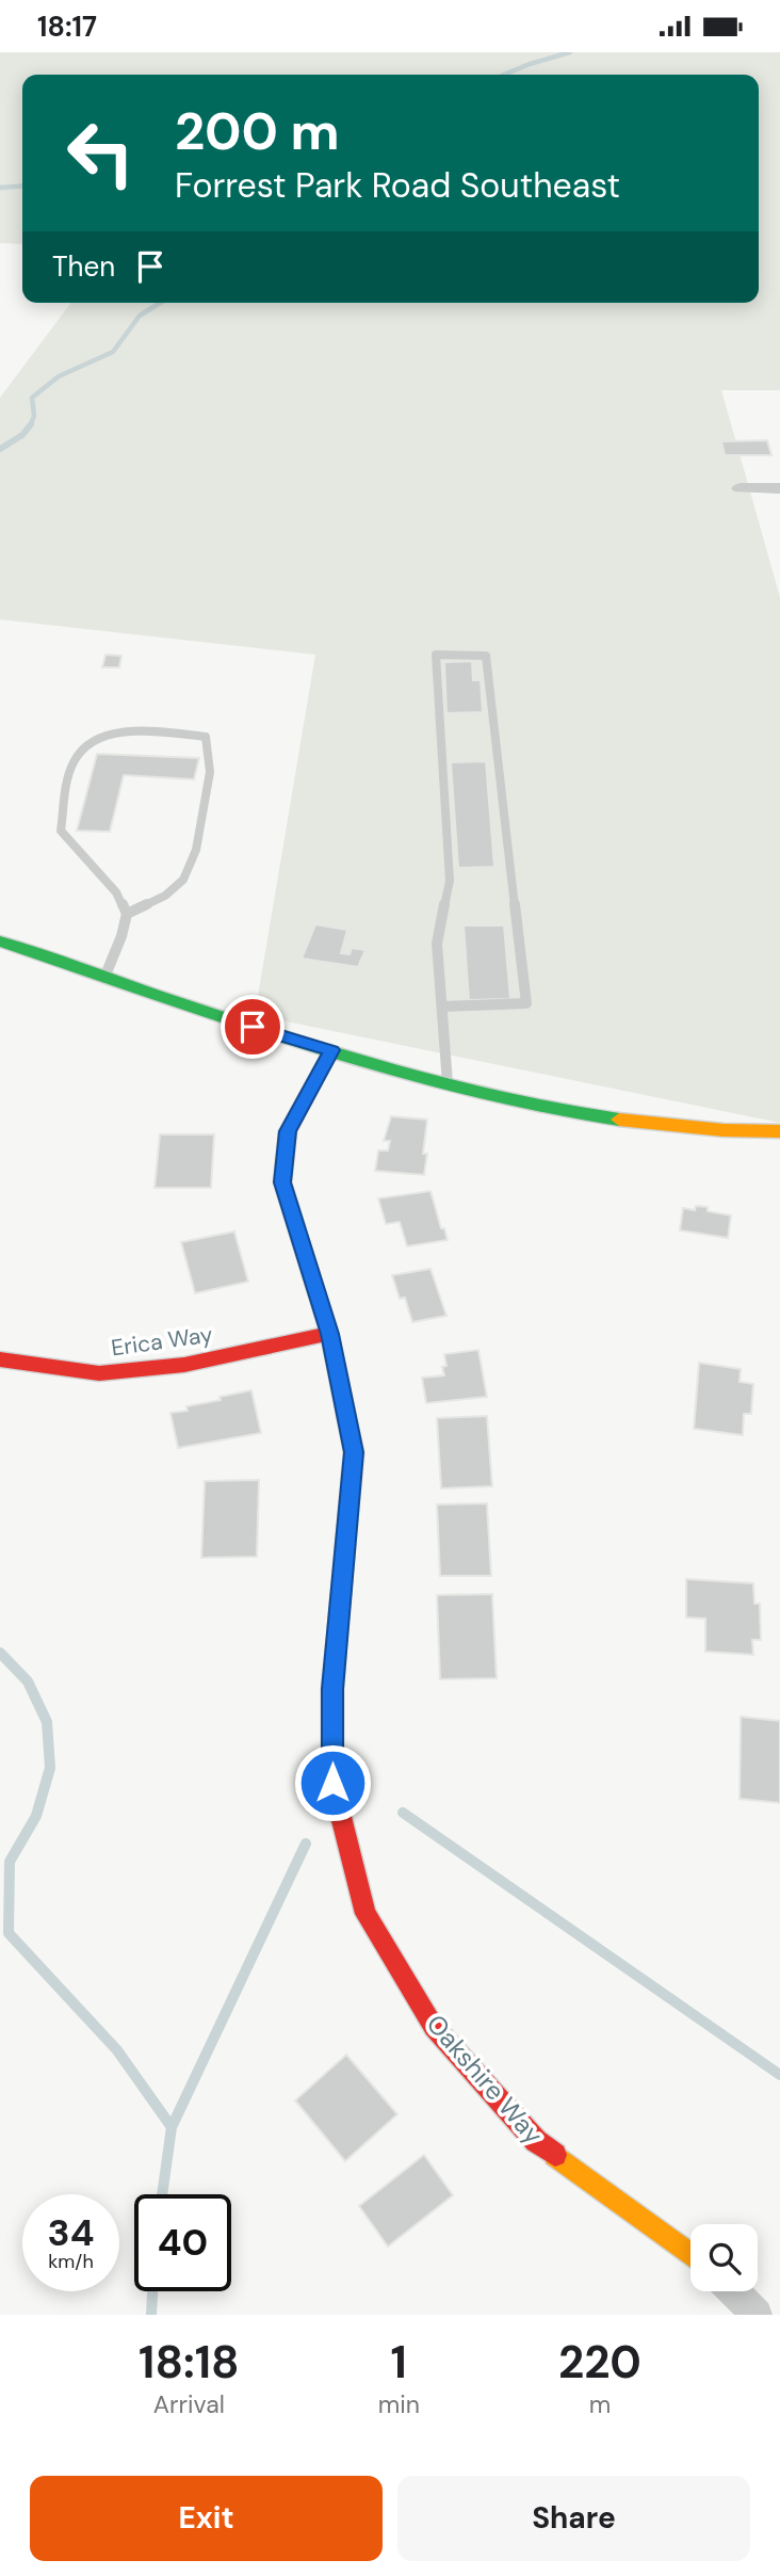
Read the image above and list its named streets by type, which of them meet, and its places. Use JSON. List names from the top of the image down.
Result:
{
  "streets": {
    "street": ["Erica Way", "Oakshire Way"]
  },
  "crossings": [
    ["Erica Way", "Oakshire Way"]
  ],
  "page": {
    "status": "18:17",
    "turn": ["200 m", "Forrest Park Road Southeast"],
    "then": "Then",
    "speed": "34 km/h",
    "limit": "40",
    "eta": [
      "18:18",
      "Arrival",
      "1",
      "min",
      "220",
      "m"
    ],
    "buttons": ["Exit", "Share"]
  }
}
